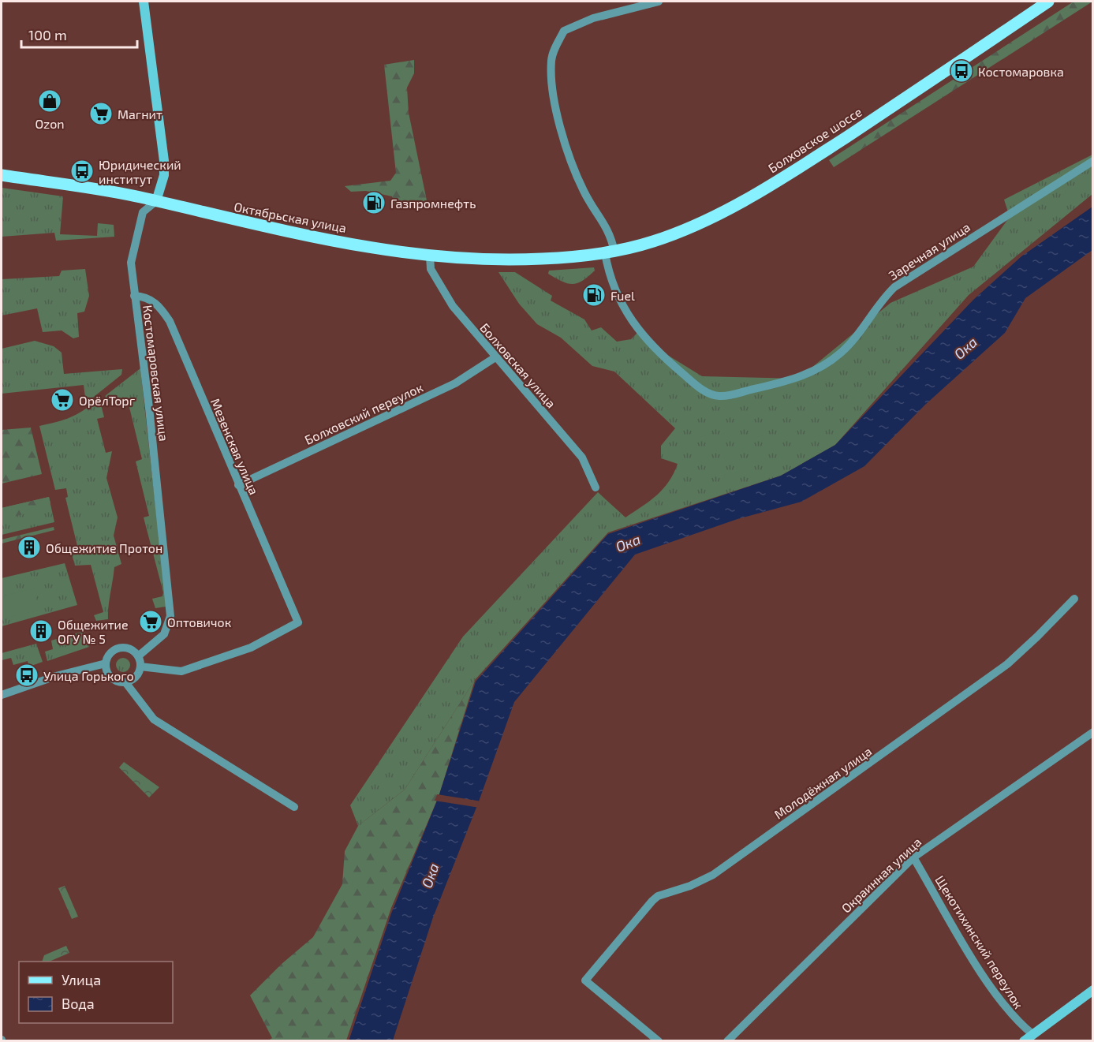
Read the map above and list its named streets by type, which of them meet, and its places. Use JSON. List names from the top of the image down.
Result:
{
  "streets": {
    "main road": ["Болховское шоссе", "Октябрьская улица"],
    "street": [
      "Заречная улица",
      "Болховская улица",
      "Костомаровская улица",
      "Болховский переулок",
      "Мезенская улица",
      "Молодёжная улица",
      "Окраинная улица",
      "Щекотихинский переулок"
    ]
  },
  "crossings": [
    ["Болховское шоссе", "Октябрьская улица"],
    ["Болховское шоссе", "Заречная улица"],
    ["Октябрьская улица", "Болховская улица"],
    ["Октябрьская улица", "Костомаровская улица"],
    ["Болховская улица", "Болховский переулок"],
    ["Костомаровская улица", "Мезенская улица"],
    ["Болховский переулок", "Мезенская улица"],
    ["Окраинная улица", "Щекотихинский переулок"]
  ],
  "water": ["Ока"],
  "places": {
    "bus stop": ["Костомаровка", "Юридический институт", "Улица Горького"],
    "shop": ["Ozon"],
    "supermarket": ["Магнит", "ОрёлТорг", "Оптовичок"],
    "fuel station": ["Газпромнефть", "Fuel"],
    "building": ["Общежитие Протон", "Общежитие ОГУ № 5"]
  },
  "legend": ["Улица", "Вода"],
  "scale_bar": "100 m"
}
